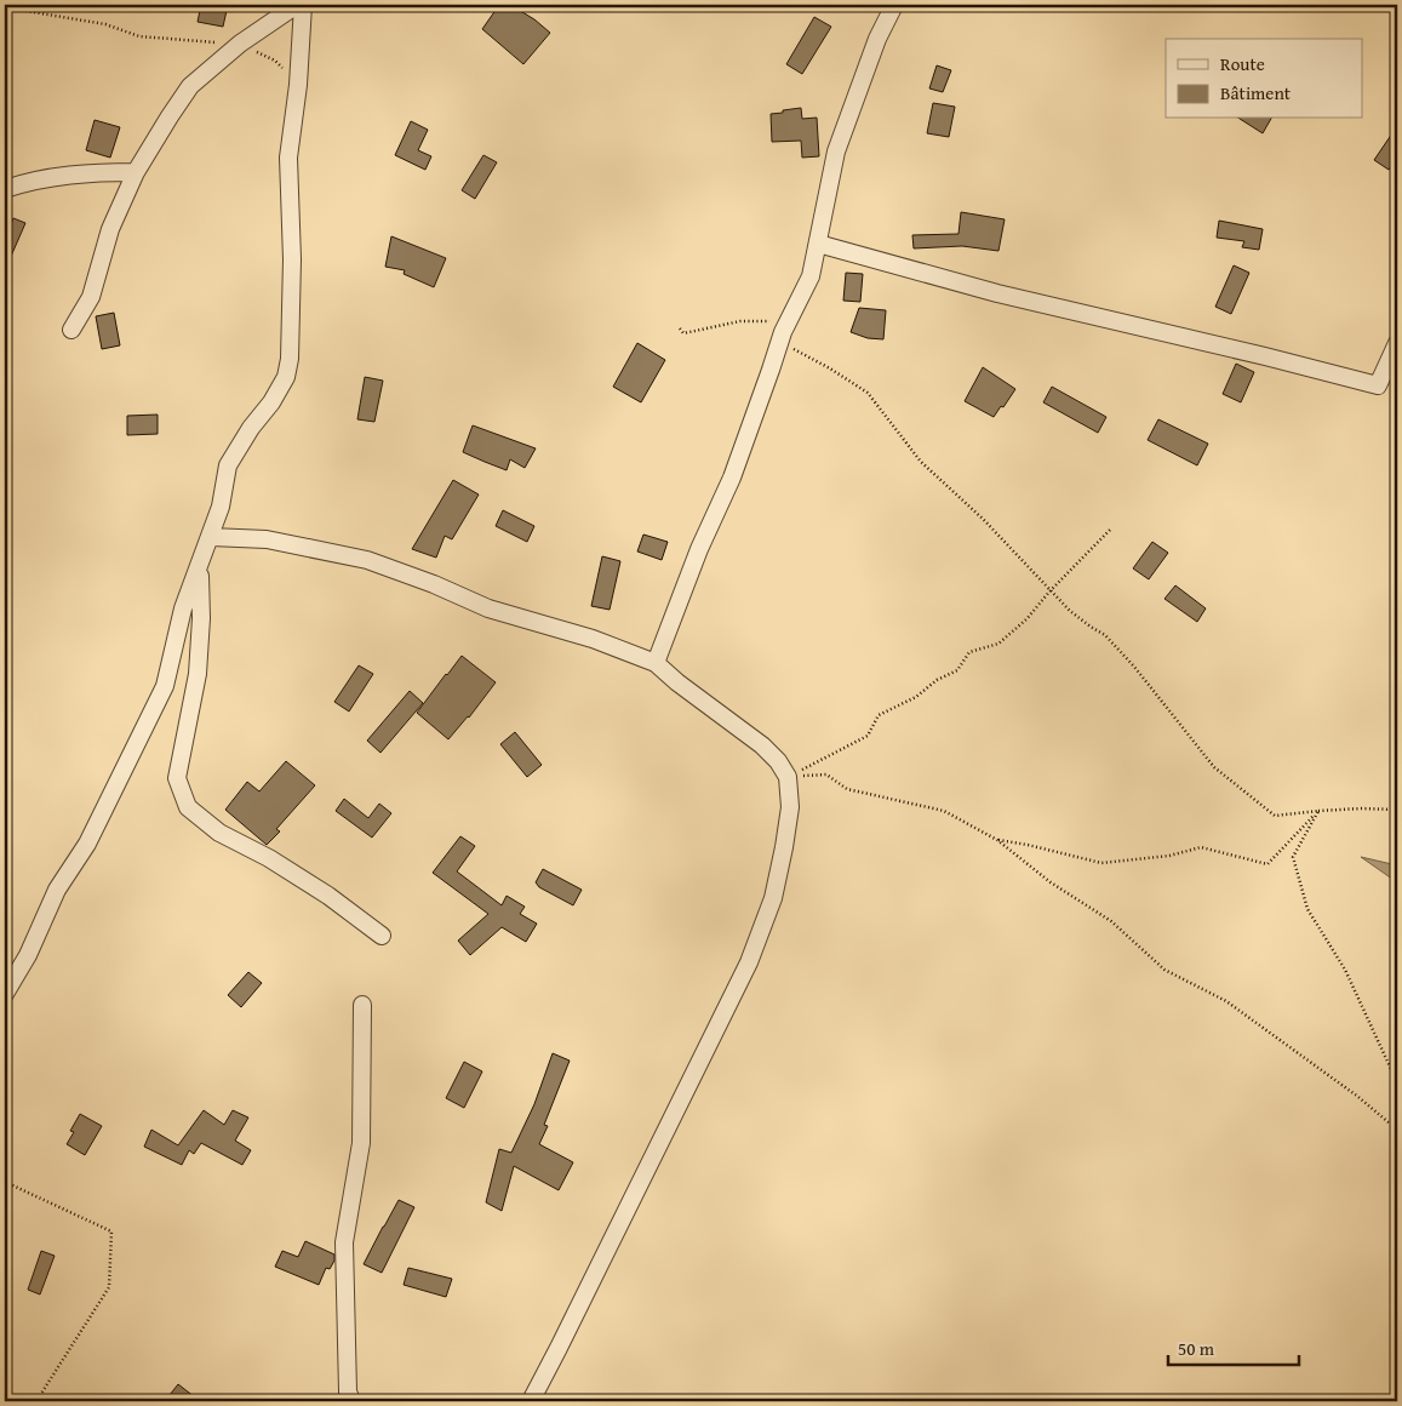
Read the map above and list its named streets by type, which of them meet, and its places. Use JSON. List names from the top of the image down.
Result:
{
  "legend": ["Route", "Bâtiment"],
  "scale_bar": "50 m"
}
